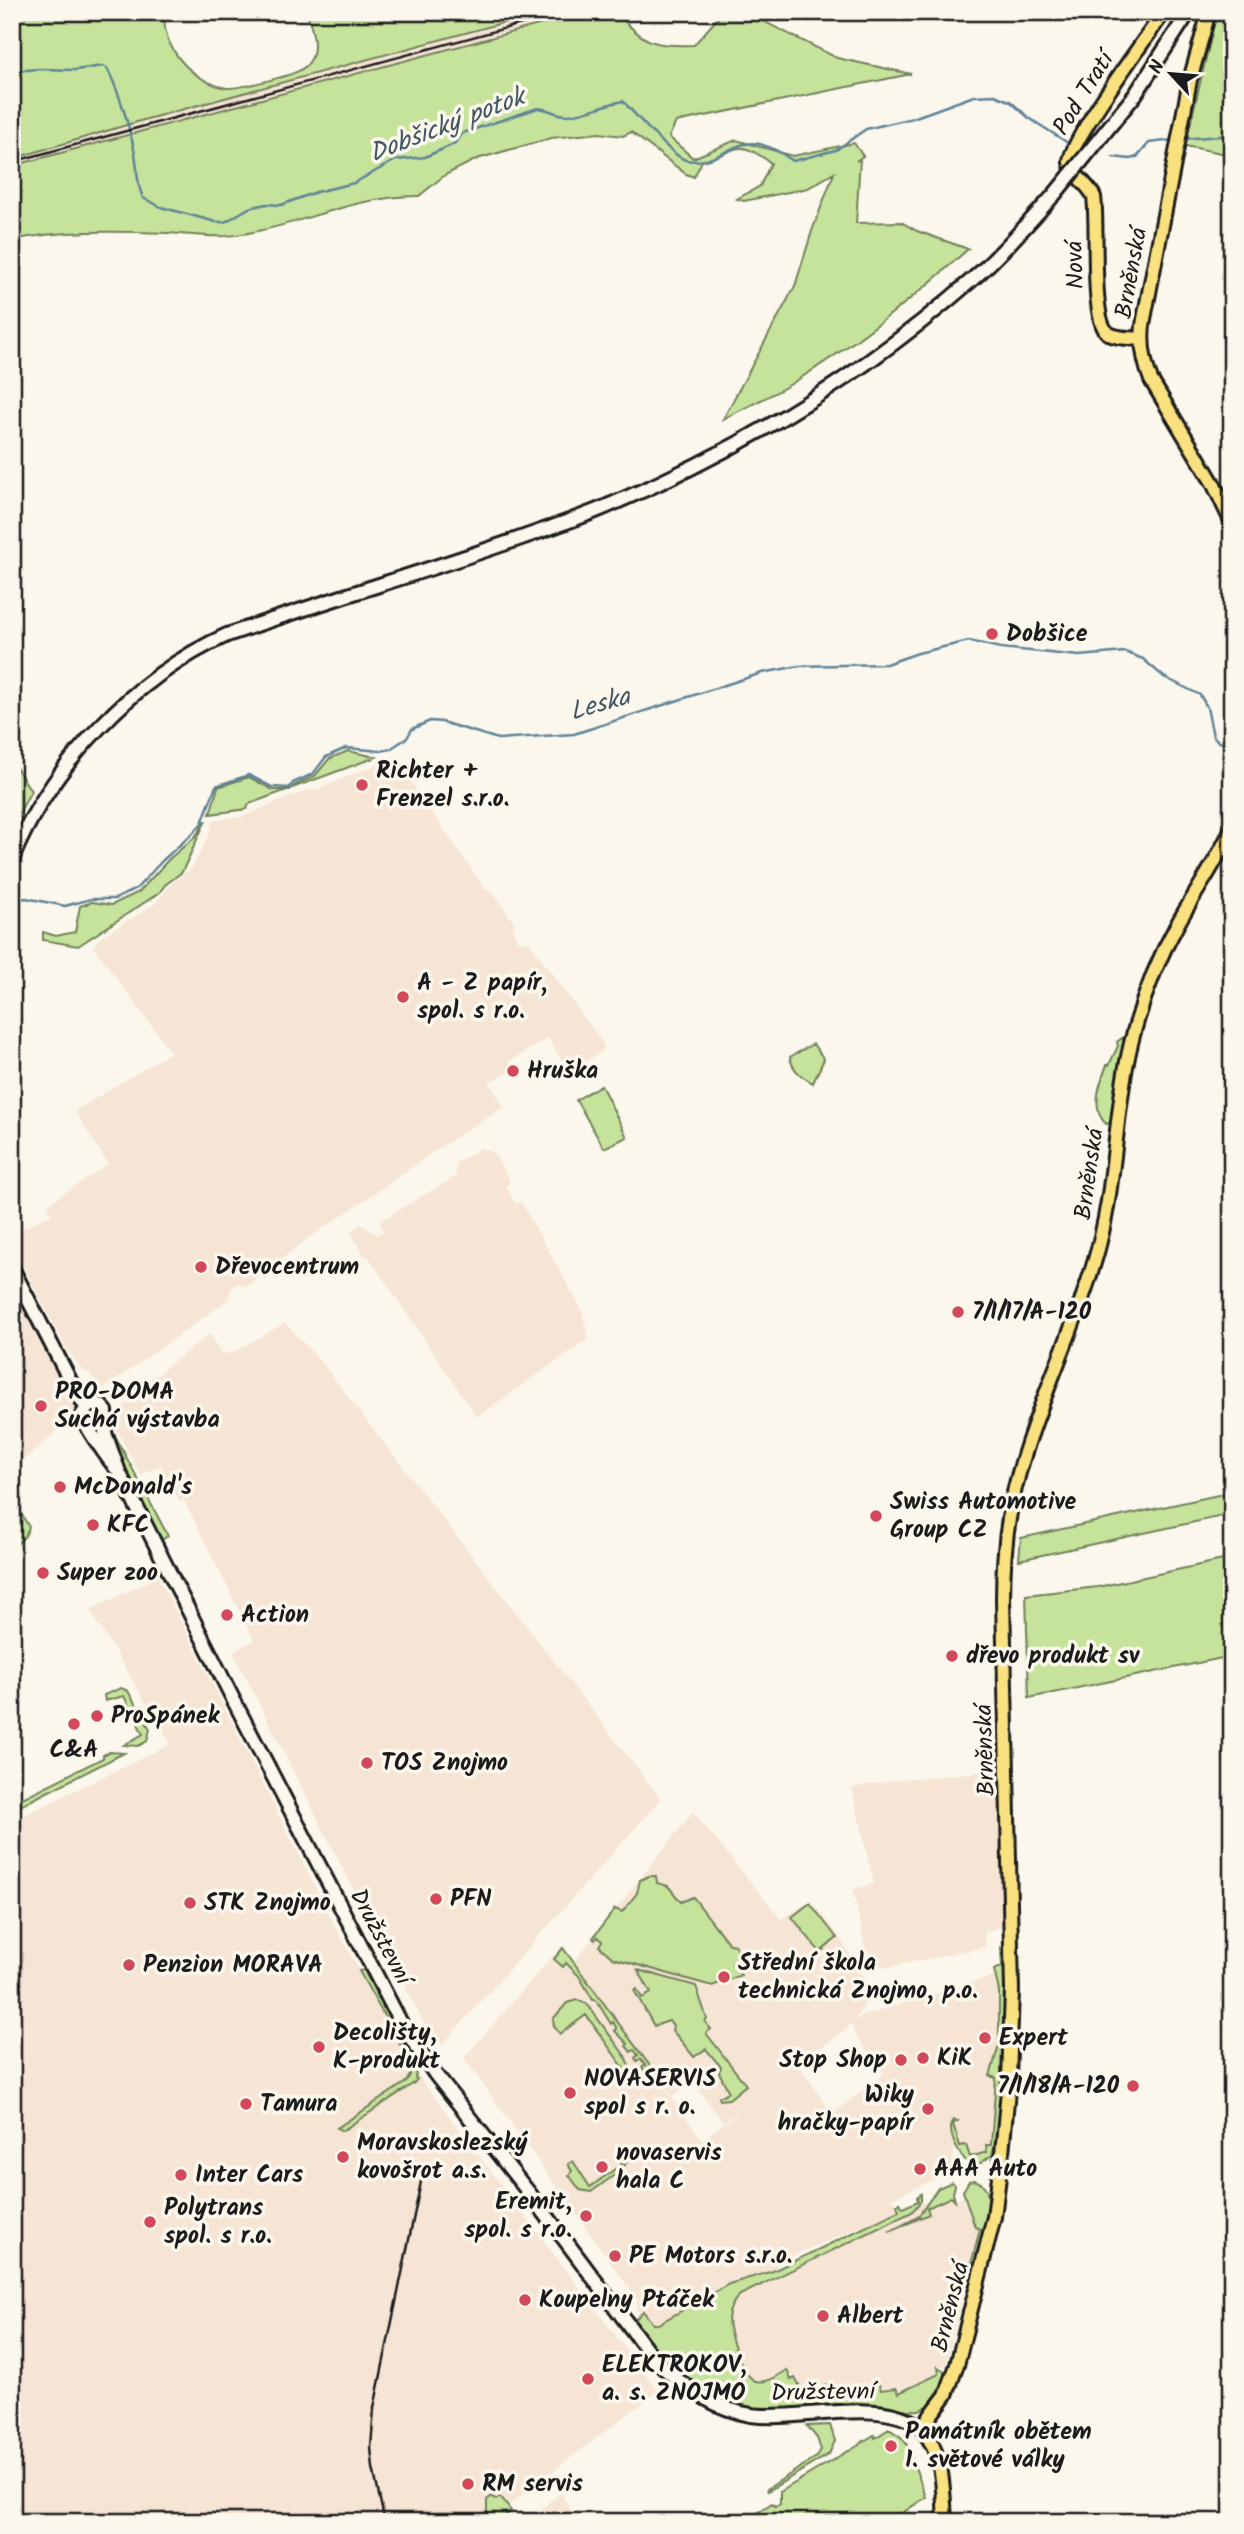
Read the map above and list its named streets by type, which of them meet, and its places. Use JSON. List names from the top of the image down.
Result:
{
  "streets": {
    "main road": [
      "Pod Tratí",
      "Nová",
      "Brněnská",
      "Družstevní"
    ]
  },
  "crossings": [
    ["Pod Tratí", "Nová"],
    ["Nová", "Brněnská"],
    ["Brněnská", "Družstevní"]
  ],
  "water": ["Dobšický potok", "Leska"],
  "places": [
    "Dobšice",
    "Richter + Frenzel s.r.o.",
    "A - Z papír, spol. s r.o.",
    "Hruška",
    "Dřevocentrum",
    "7/I/17/A-120",
    "PRO-DOMA Suchá výstavba",
    "McDonald's",
    "Swiss Automotive Group CZ",
    "KFC",
    "Super zoo",
    "Action",
    "dřevo produkt sv",
    "ProSpánek",
    "C&A",
    "TOS Znojmo",
    "PFN",
    "STK Znojmo",
    "Penzion MORAVA",
    "Střední škola technická Znojmo, p.o.",
    "Expert",
    "Decolišty, K-produkt",
    "KiK",
    "Stop Shop",
    "7/I/18/A-120",
    "NOVASERVIS spol s r. o.",
    "Tamura",
    "Wiky hračky-papír",
    "Moravskoslezský kovošrot a.s.",
    "novaservis hala C",
    "AAA Auto",
    "Inter Cars",
    "Eremit, spol. s r.o.",
    "Polytrans spol. s r.o.",
    "PE Motors s.r.o.",
    "Koupelny Ptáček",
    "Albert",
    "ELEKTROKOV, a. s. ZNOJMO",
    "Památník obětem 1. světové války",
    "RM servis"
  ],
  "north": "top left"
}
